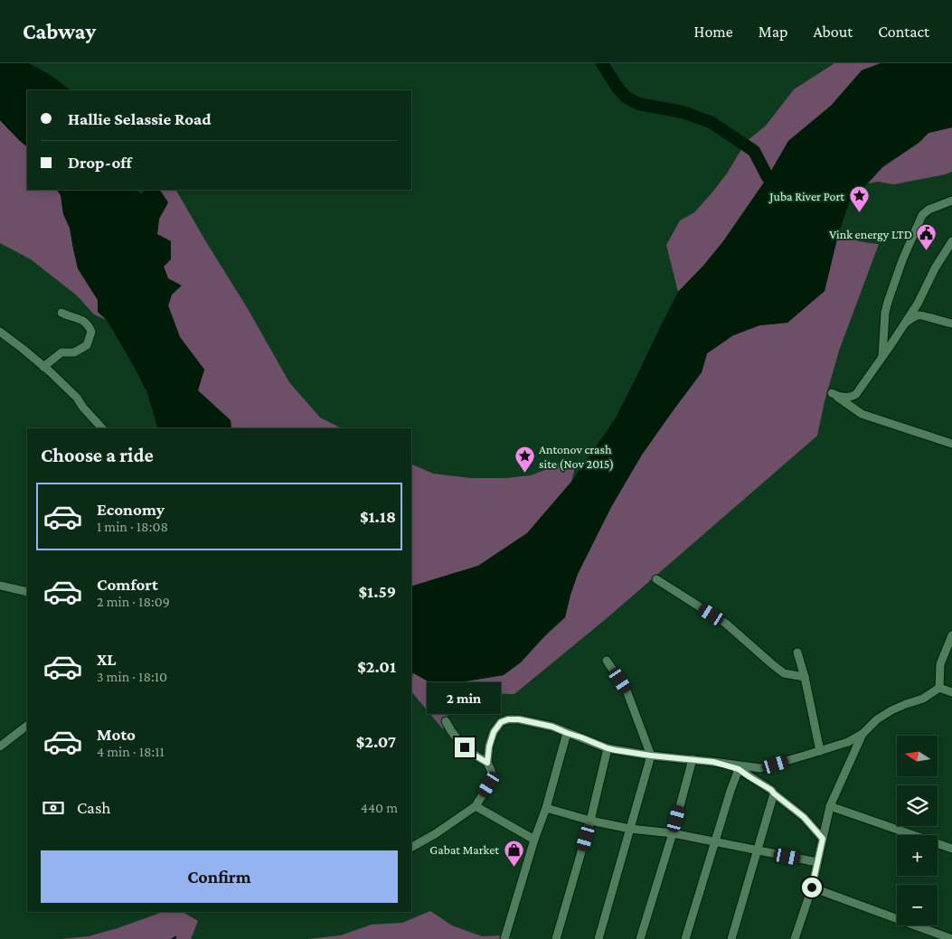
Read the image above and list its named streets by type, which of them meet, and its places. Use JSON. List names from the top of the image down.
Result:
{
  "places": {
    "place": ["Juba River Port", "Antonov crash site (Nov 2015)"],
    "public building": ["Vink energy LTD"],
    "shop": ["Gabat Market"]
  },
  "north": "left",
  "page": {
    "header": "Cabway",
    "nav": [
      "Home",
      "Map",
      "About",
      "Contact"
    ],
    "banner": ["Hallie Selassie Road", "Drop-off"],
    "heading": "Choose a ride",
    "list": [
      {
        "name": "Economy",
        "note": "1 min · 18:08",
        "value": "$1.18"
      },
      {
        "name": "Comfort",
        "note": "2 min · 18:09",
        "value": "$1.59"
      },
      {
        "name": "XL",
        "note": "3 min · 18:10",
        "value": "$2.01"
      },
      {
        "name": "Moto",
        "note": "4 min · 18:11",
        "value": "$2.07"
      }
    ],
    "bubble": "2 min",
    "map_buttons": ["+", "−"],
    "pay": ["Cash", "440 m"],
    "buttons": "Confirm"
  }
}
